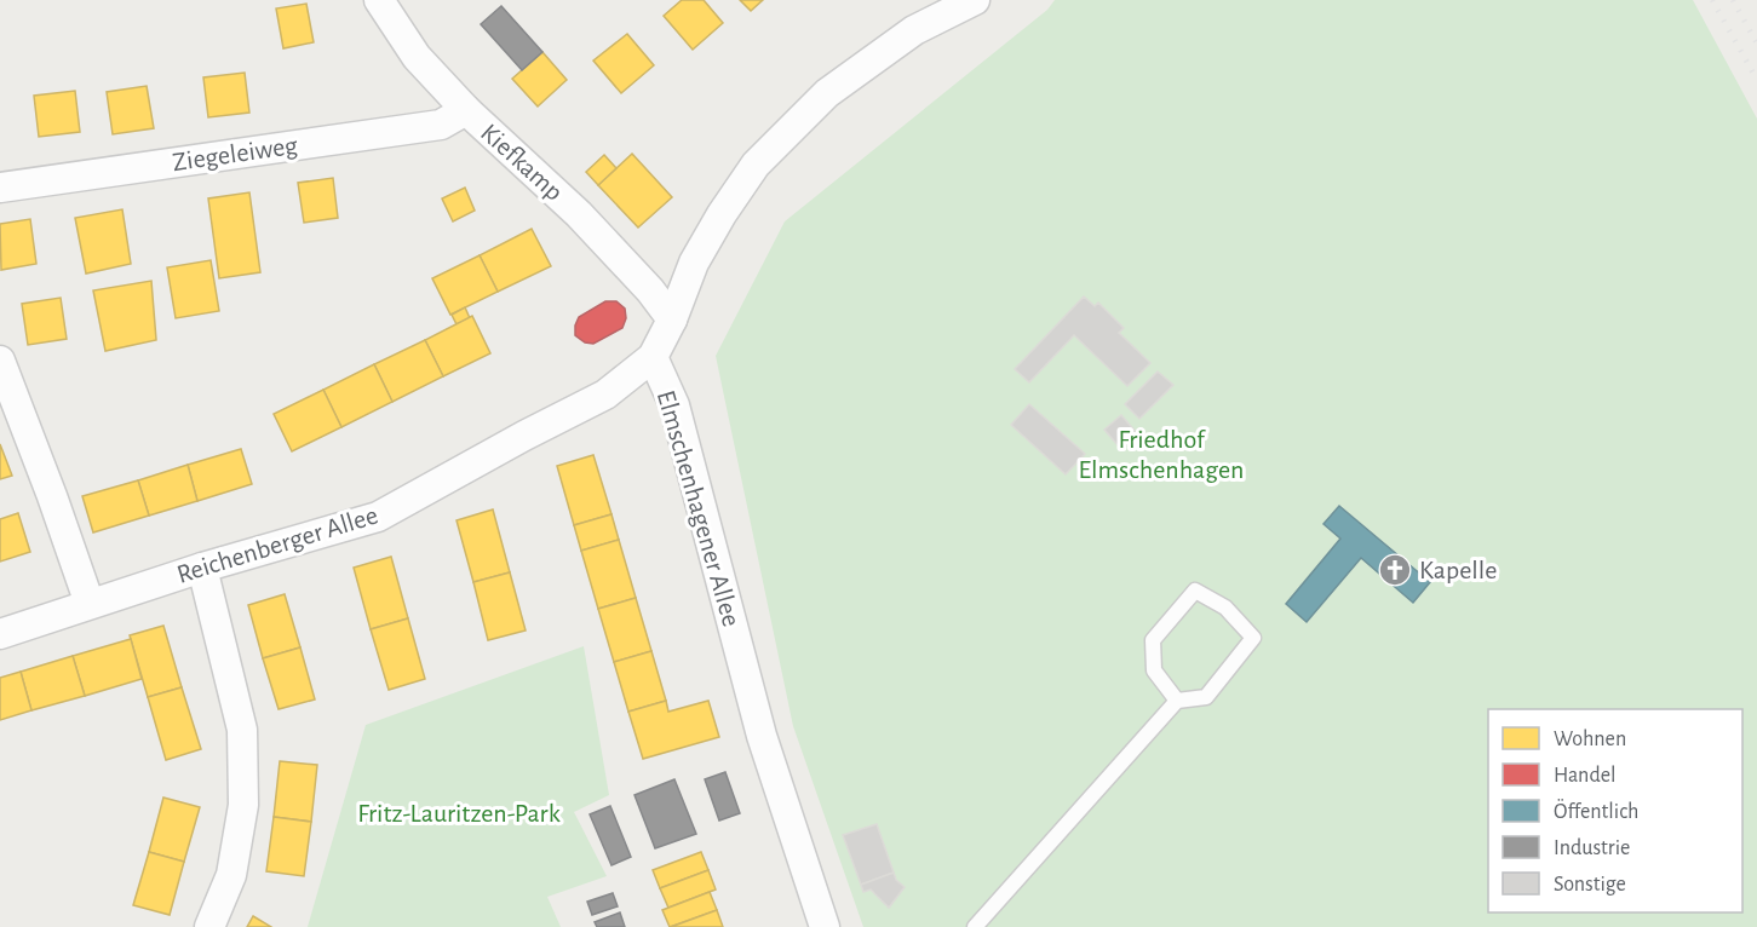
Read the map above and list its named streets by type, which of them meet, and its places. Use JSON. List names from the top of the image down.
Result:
{
  "streets": {
    "street": [
      "Ziegeleiweg",
      "Kiefkamp",
      "Elmschenhagener Allee",
      "Reichenberger Allee"
    ]
  },
  "crossings": [
    ["Ziegeleiweg", "Kiefkamp"],
    ["Kiefkamp", "Elmschenhagener Allee"],
    ["Elmschenhagener Allee", "Reichenberger Allee"]
  ],
  "parks": ["Friedhof Elmschenhagen", "Fritz-Lauritzen-Park"],
  "places": {
    "church": ["Kapelle"]
  },
  "legend": [
    "Wohnen",
    "Handel",
    "Öffentlich",
    "Industrie",
    "Sonstige"
  ]
}
